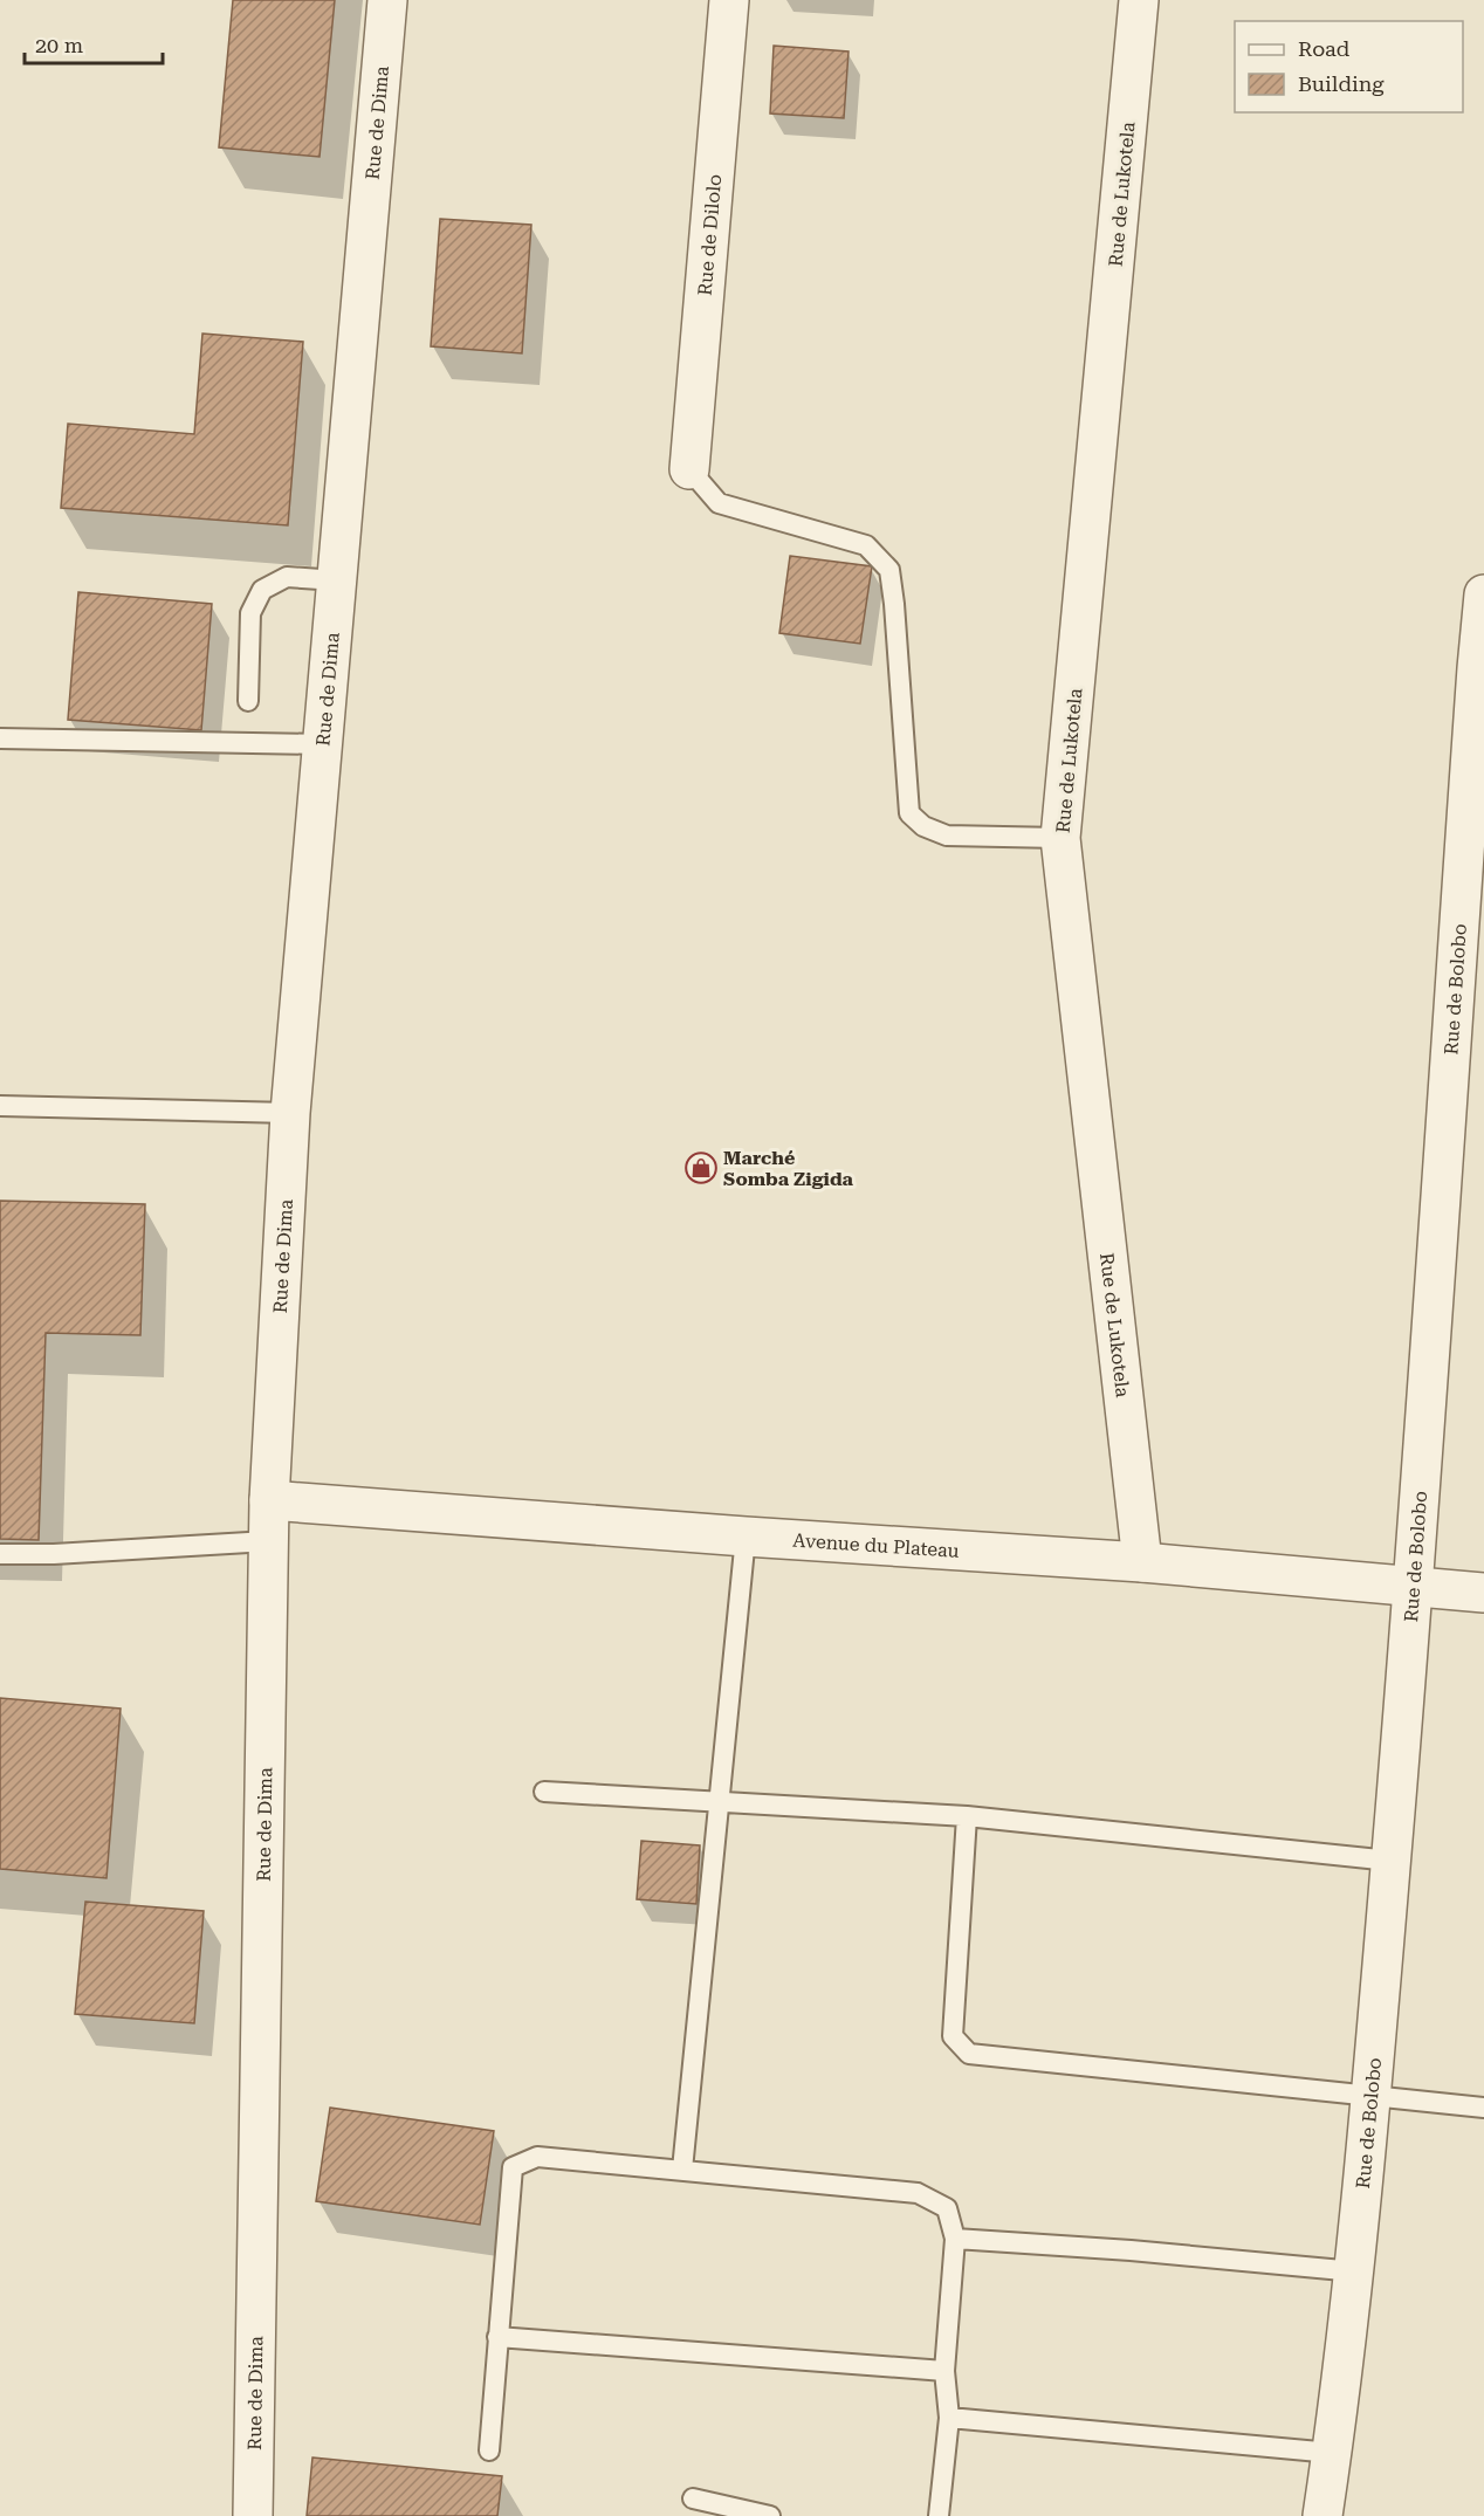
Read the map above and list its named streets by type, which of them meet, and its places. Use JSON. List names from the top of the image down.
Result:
{
  "streets": {
    "street": [
      "Rue de Dima",
      "Rue de Lukotela",
      "Rue de Dilolo",
      "Rue de Bolobo",
      "Avenue du Plateau"
    ]
  },
  "crossings": [
    ["Rue de Dima", "Avenue du Plateau"],
    ["Rue de Lukotela", "Avenue du Plateau"],
    ["Rue de Bolobo", "Avenue du Plateau"]
  ],
  "places": {
    "shop": ["Marché Somba Zigida"]
  },
  "legend": ["Road", "Building"],
  "scale_bar": "20 m"
}
